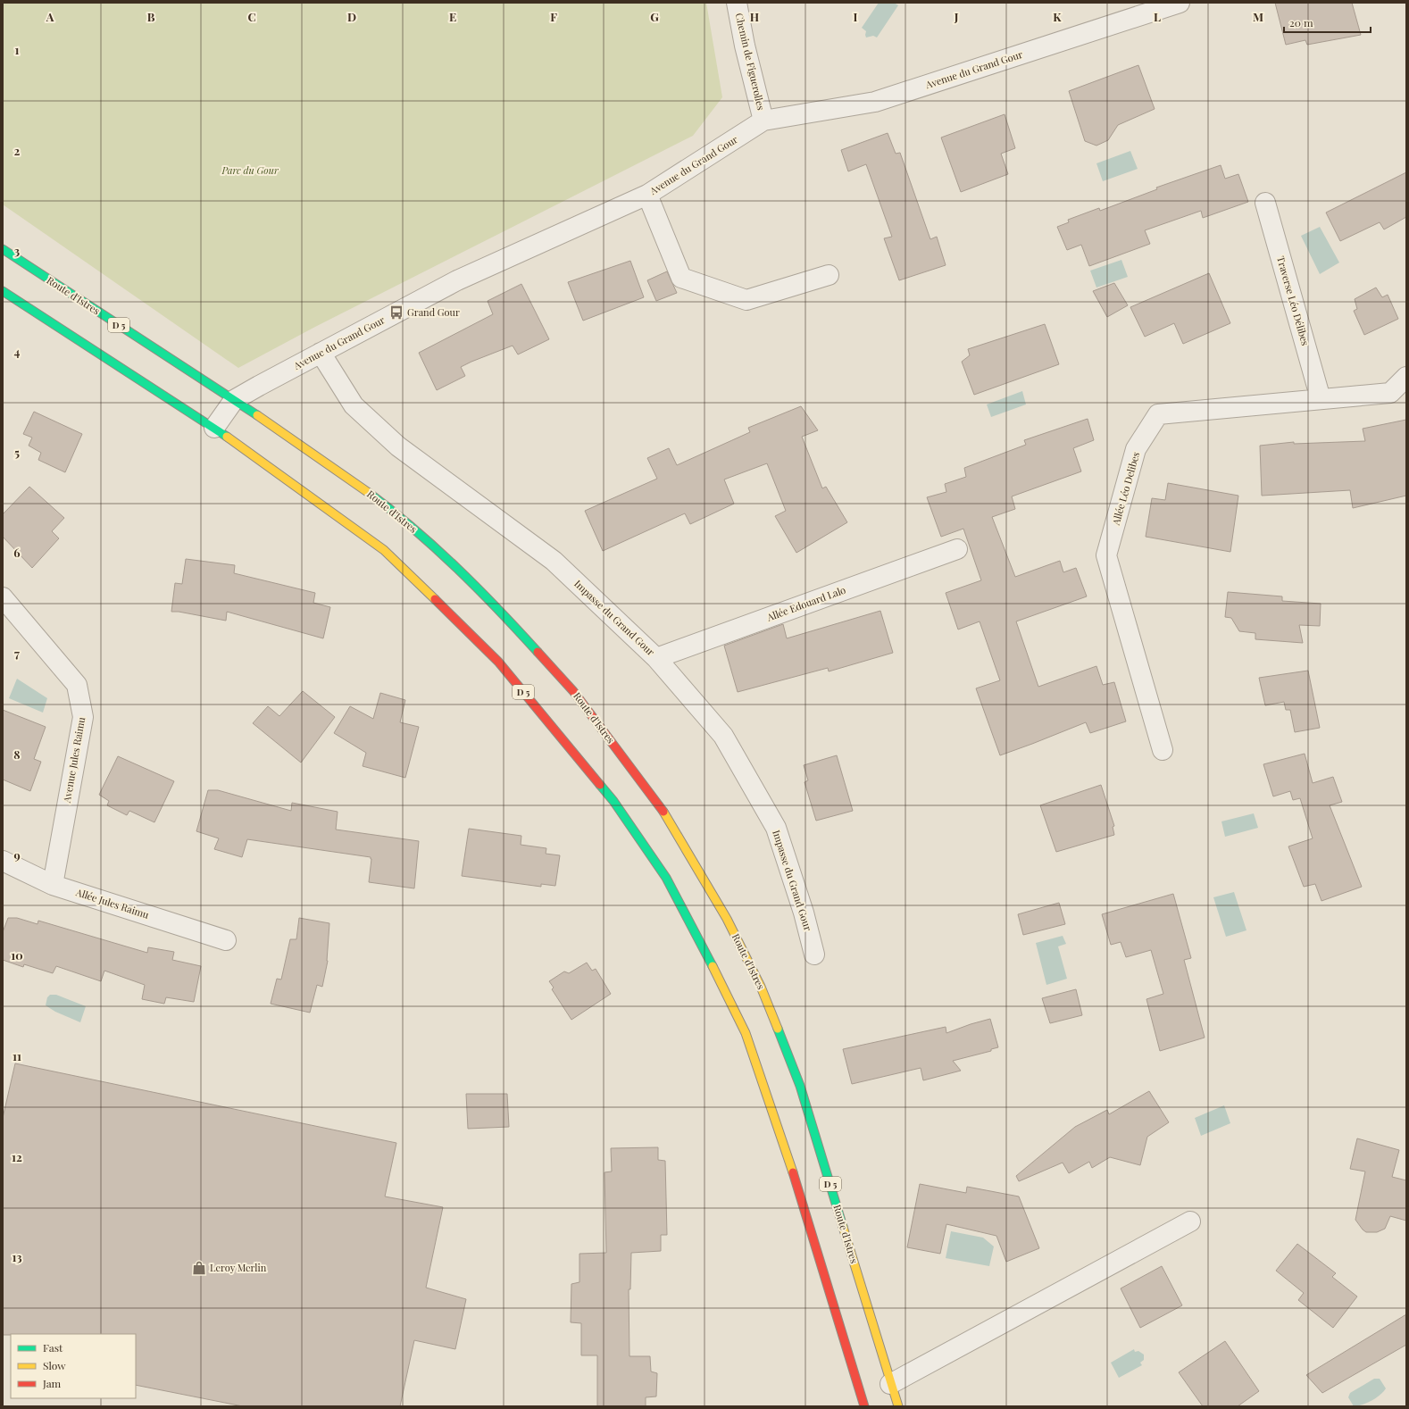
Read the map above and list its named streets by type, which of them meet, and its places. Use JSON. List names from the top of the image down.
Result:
{
  "streets": {
    "main road": ["Route d'Istres", "D 5"],
    "street": [
      "Chemin de Figuerolles",
      "Avenue du Grand Gour",
      "Traverse Léo Délibes",
      "Allée Léo Delibes",
      "Allée Edouard Lalo",
      "Impasse du Grand Gour",
      "Avenue Jules Raimu",
      "Allée Jules Raimu"
    ]
  },
  "crossings": [
    ["Chemin de Figuerolles", "Avenue du Grand Gour"],
    ["Avenue du Grand Gour", "Route d'Istres"],
    ["Avenue du Grand Gour", "Impasse du Grand Gour"],
    ["Traverse Léo Délibes", "Allée Léo Delibes"],
    ["Allée Edouard Lalo", "Impasse du Grand Gour"],
    ["Avenue Jules Raimu", "Allée Jules Raimu"]
  ],
  "parks": ["Parc du Gour"],
  "places": {
    "bus stop": ["Grand Gour"],
    "shop": ["Leroy Merlin"]
  },
  "legend": ["Fast", "Slow", "Jam"],
  "scale_bar": "20 m",
  "grid": {
    "columns": [
      "A",
      "B",
      "C",
      "D",
      "E",
      "F",
      "G",
      "H",
      "I",
      "J",
      "K",
      "L",
      "M"
    ],
    "rows": [
      "1",
      "2",
      "3",
      "4",
      "5",
      "6",
      "7",
      "8",
      "9",
      "10",
      "11",
      "12",
      "13"
    ]
  }
}
